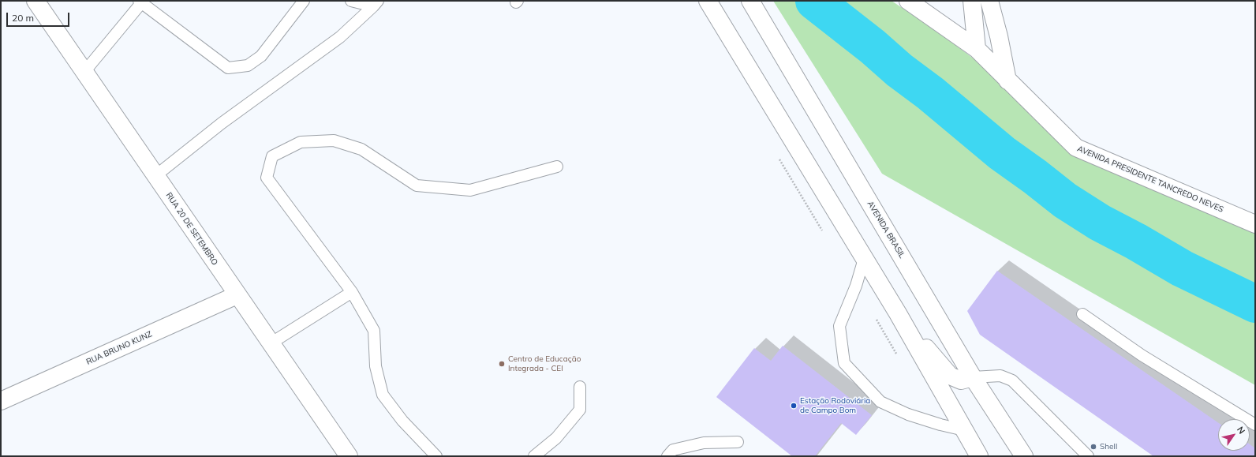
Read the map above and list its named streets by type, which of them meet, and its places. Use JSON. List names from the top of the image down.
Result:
{
  "streets": {
    "street": [
      "AVENIDA PRESIDENTE TANCREDO NEVES",
      "RUA 20 DE SETEMBRO",
      "AVENIDA BRASIL",
      "RUA BRUNO KUNZ"
    ]
  },
  "crossings": [
    ["RUA 20 DE SETEMBRO", "RUA BRUNO KUNZ"]
  ],
  "places": ["Centro de Educação Integrada - CEI", "Estação Rodoviária de Campo Bom", "Shell"],
  "scale_bar": "20 m",
  "north": "top right"
}
